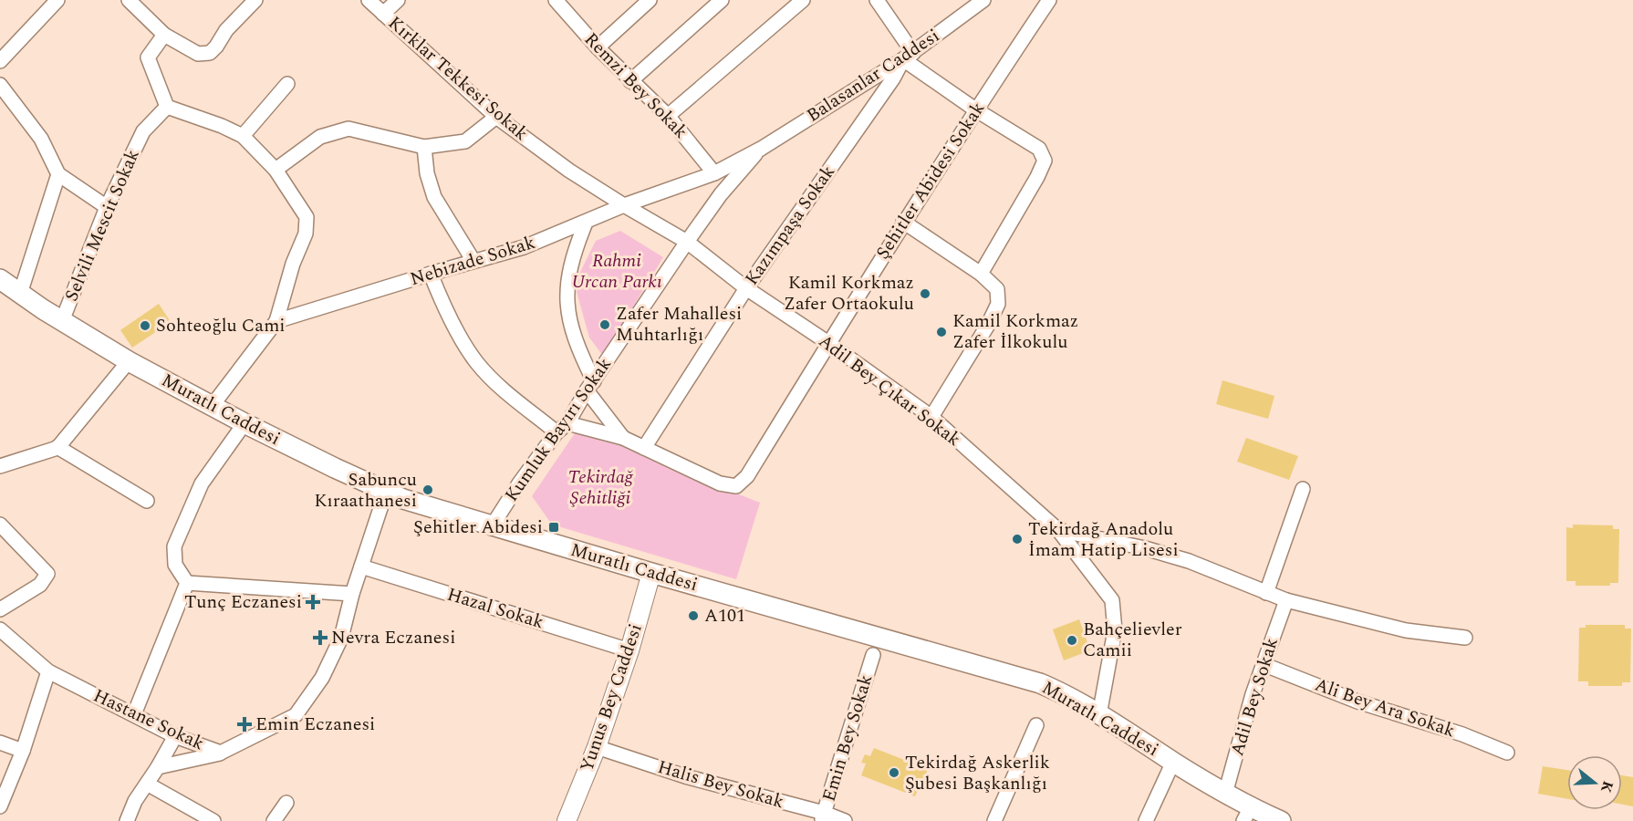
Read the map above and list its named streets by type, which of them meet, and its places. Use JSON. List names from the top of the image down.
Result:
{
  "streets": {
    "main road": ["Muratlı Caddesi"],
    "street": [
      "Balasanlar Caddesi",
      "Kırklar Tekkesi Sokak",
      "Remzi Bey Sokak",
      "Şehitler Abidesi Sokak",
      "Selvili Mescit Sokak",
      "Kazımpaşa Sokak",
      "Nebizade Sokak",
      "Adil Bey Çıkar Sokak",
      "Kumluk Bayırı Sokak",
      "Hazal Sokak",
      "Adil Bey Sokak",
      "Yunus Bey Caddesi",
      "Ali Bey Ara Sokak",
      "Hastane Sokak",
      "Emin Bey Sokak",
      "Halis Bey Sokak"
    ]
  },
  "crossings": [
    ["Balasanlar Caddesi", "Kazımpaşa Sokak"],
    ["Balasanlar Caddesi", "Nebizade Sokak"],
    ["Balasanlar Caddesi", "Kumluk Bayırı Sokak"],
    ["Kırklar Tekkesi Sokak", "Nebizade Sokak"],
    ["Kırklar Tekkesi Sokak", "Adil Bey Çıkar Sokak"],
    ["Kırklar Tekkesi Sokak", "Kumluk Bayırı Sokak"],
    ["Remzi Bey Sokak", "Nebizade Sokak"],
    ["Şehitler Abidesi Sokak", "Kazımpaşa Sokak"],
    ["Şehitler Abidesi Sokak", "Adil Bey Çıkar Sokak"],
    ["Şehitler Abidesi Sokak", "Kumluk Bayırı Sokak"],
    ["Selvili Mescit Sokak", "Muratlı Caddesi"],
    ["Kazımpaşa Sokak", "Adil Bey Çıkar Sokak"],
    ["Nebizade Sokak", "Kumluk Bayırı Sokak"],
    ["Adil Bey Çıkar Sokak", "Muratlı Caddesi"],
    ["Adil Bey Çıkar Sokak", "Kumluk Bayırı Sokak"],
    ["Adil Bey Çıkar Sokak", "Adil Bey Sokak"],
    ["Muratlı Caddesi", "Kumluk Bayırı Sokak"],
    ["Muratlı Caddesi", "Adil Bey Sokak"],
    ["Muratlı Caddesi", "Yunus Bey Caddesi"],
    ["Muratlı Caddesi", "Hastane Sokak"],
    ["Hazal Sokak", "Yunus Bey Caddesi"],
    ["Hazal Sokak", "Hastane Sokak"],
    ["Adil Bey Sokak", "Ali Bey Ara Sokak"],
    ["Yunus Bey Caddesi", "Halis Bey Sokak"],
    ["Emin Bey Sokak", "Halis Bey Sokak"]
  ],
  "parks": ["Rahmi Urcan Parkı", "Tekirdağ Şehitliği"],
  "places": {
    "other": [
      "Kamil Korkmaz Zafer Ortaokulu",
      "Zafer Mahallesi Muhtarlığı",
      "Sohteoğlu Cami",
      "Kamil Korkmaz Zafer İlkokulu",
      "Sabuncu Kıraathanesi",
      "Tekirdağ Anadolu İmam Hatip Lisesi",
      "A101",
      "Bahçelievler Camii",
      "Tekirdağ Askerlik Şubesi Başkanlığı"
    ],
    "transit": ["Şehitler Abidesi"],
    "health": ["Tunç Eczanesi", "Nevra Eczanesi", "Emin Eczanesi"]
  },
  "north": "right"
}
